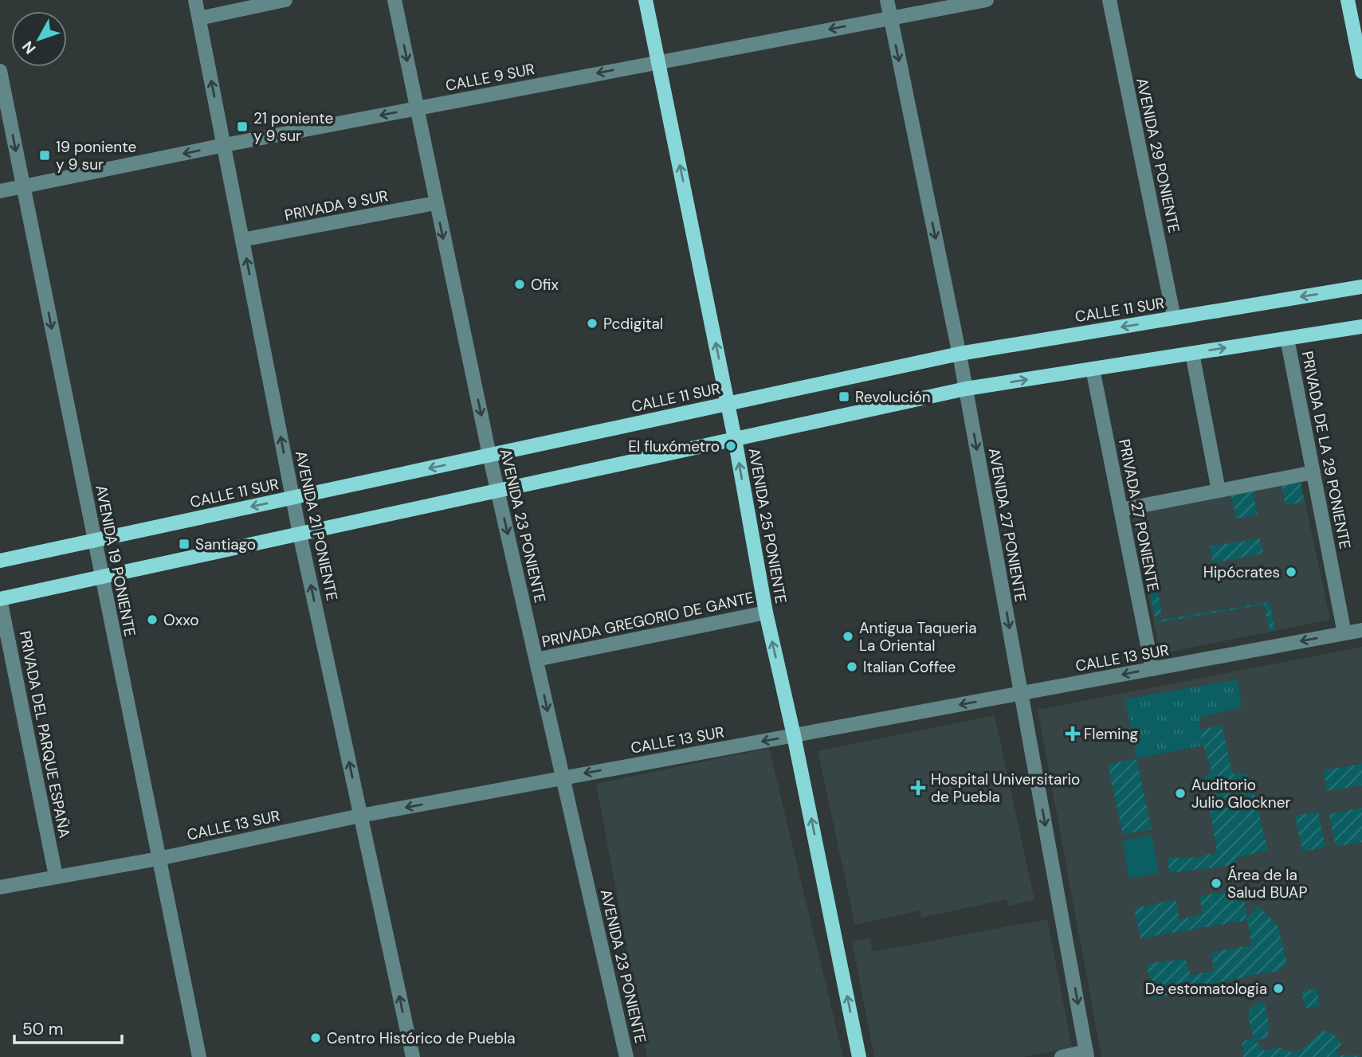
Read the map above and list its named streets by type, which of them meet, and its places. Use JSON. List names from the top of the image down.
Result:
{
  "streets": {
    "main road": ["CALLE 11 SUR", "AVENIDA 25 PONIENTE"],
    "street": [
      "CALLE 9 SUR",
      "AVENIDA 29 PONIENTE",
      "PRIVADA 9 SUR",
      "PRIVADA DE LA 29 PONIENTE",
      "PRIVADA 27 PONIENTE",
      "AVENIDA 27 PONIENTE",
      "AVENIDA 21 PONIENTE",
      "AVENIDA 23 PONIENTE",
      "AVENIDA 19 PONIENTE",
      "PRIVADA GREGORIO DE GANTE",
      "CALLE 13 SUR",
      "PRIVADA DEL PARQUE ESPAÑA"
    ]
  },
  "crossings": [
    ["CALLE 9 SUR", "AVENIDA 27 PONIENTE"],
    ["CALLE 9 SUR", "AVENIDA 21 PONIENTE"],
    ["CALLE 9 SUR", "AVENIDA 23 PONIENTE"],
    ["CALLE 9 SUR", "AVENIDA 25 PONIENTE"],
    ["CALLE 9 SUR", "AVENIDA 19 PONIENTE"],
    ["AVENIDA 29 PONIENTE", "CALLE 11 SUR"],
    ["PRIVADA 9 SUR", "AVENIDA 21 PONIENTE"],
    ["PRIVADA 9 SUR", "AVENIDA 23 PONIENTE"],
    ["CALLE 11 SUR", "AVENIDA 27 PONIENTE"],
    ["CALLE 11 SUR", "AVENIDA 21 PONIENTE"],
    ["CALLE 11 SUR", "AVENIDA 23 PONIENTE"],
    ["CALLE 11 SUR", "AVENIDA 25 PONIENTE"],
    ["CALLE 11 SUR", "AVENIDA 19 PONIENTE"],
    ["PRIVADA DE LA 29 PONIENTE", "CALLE 13 SUR"],
    ["PRIVADA 27 PONIENTE", "CALLE 13 SUR"],
    ["AVENIDA 27 PONIENTE", "CALLE 13 SUR"],
    ["AVENIDA 21 PONIENTE", "CALLE 13 SUR"],
    ["AVENIDA 23 PONIENTE", "PRIVADA GREGORIO DE GANTE"],
    ["AVENIDA 23 PONIENTE", "CALLE 13 SUR"],
    ["AVENIDA 25 PONIENTE", "PRIVADA GREGORIO DE GANTE"],
    ["AVENIDA 25 PONIENTE", "CALLE 13 SUR"],
    ["AVENIDA 19 PONIENTE", "CALLE 13 SUR"],
    ["CALLE 13 SUR", "PRIVADA DEL PARQUE ESPAÑA"]
  ],
  "one_way": [
    "CALLE 9 SUR",
    "AVENIDA 27 PONIENTE",
    "AVENIDA 21 PONIENTE",
    "AVENIDA 23 PONIENTE",
    "AVENIDA 25 PONIENTE",
    "AVENIDA 19 PONIENTE",
    "CALLE 13 SUR"
  ],
  "places": {
    "transit": [
      "21 poniente y 9 sur",
      "19 poniente y 9 sur",
      "Revolución",
      "Santiago"
    ],
    "other": [
      "Ofix",
      "Pcdigital",
      "El fluxómetro",
      "Hipócrates",
      "Oxxo",
      "Antigua Taqueria La Oriental",
      "Italian Coffee",
      "Auditorio Julio Glockner",
      "Área de la Salud BUAP",
      "De estomatologia",
      "Centro Histórico de Puebla"
    ],
    "health": ["Fleming", "Hospital Universitario de Puebla"]
  },
  "scale_bar": "50 m",
  "north": "bottom left"
}
